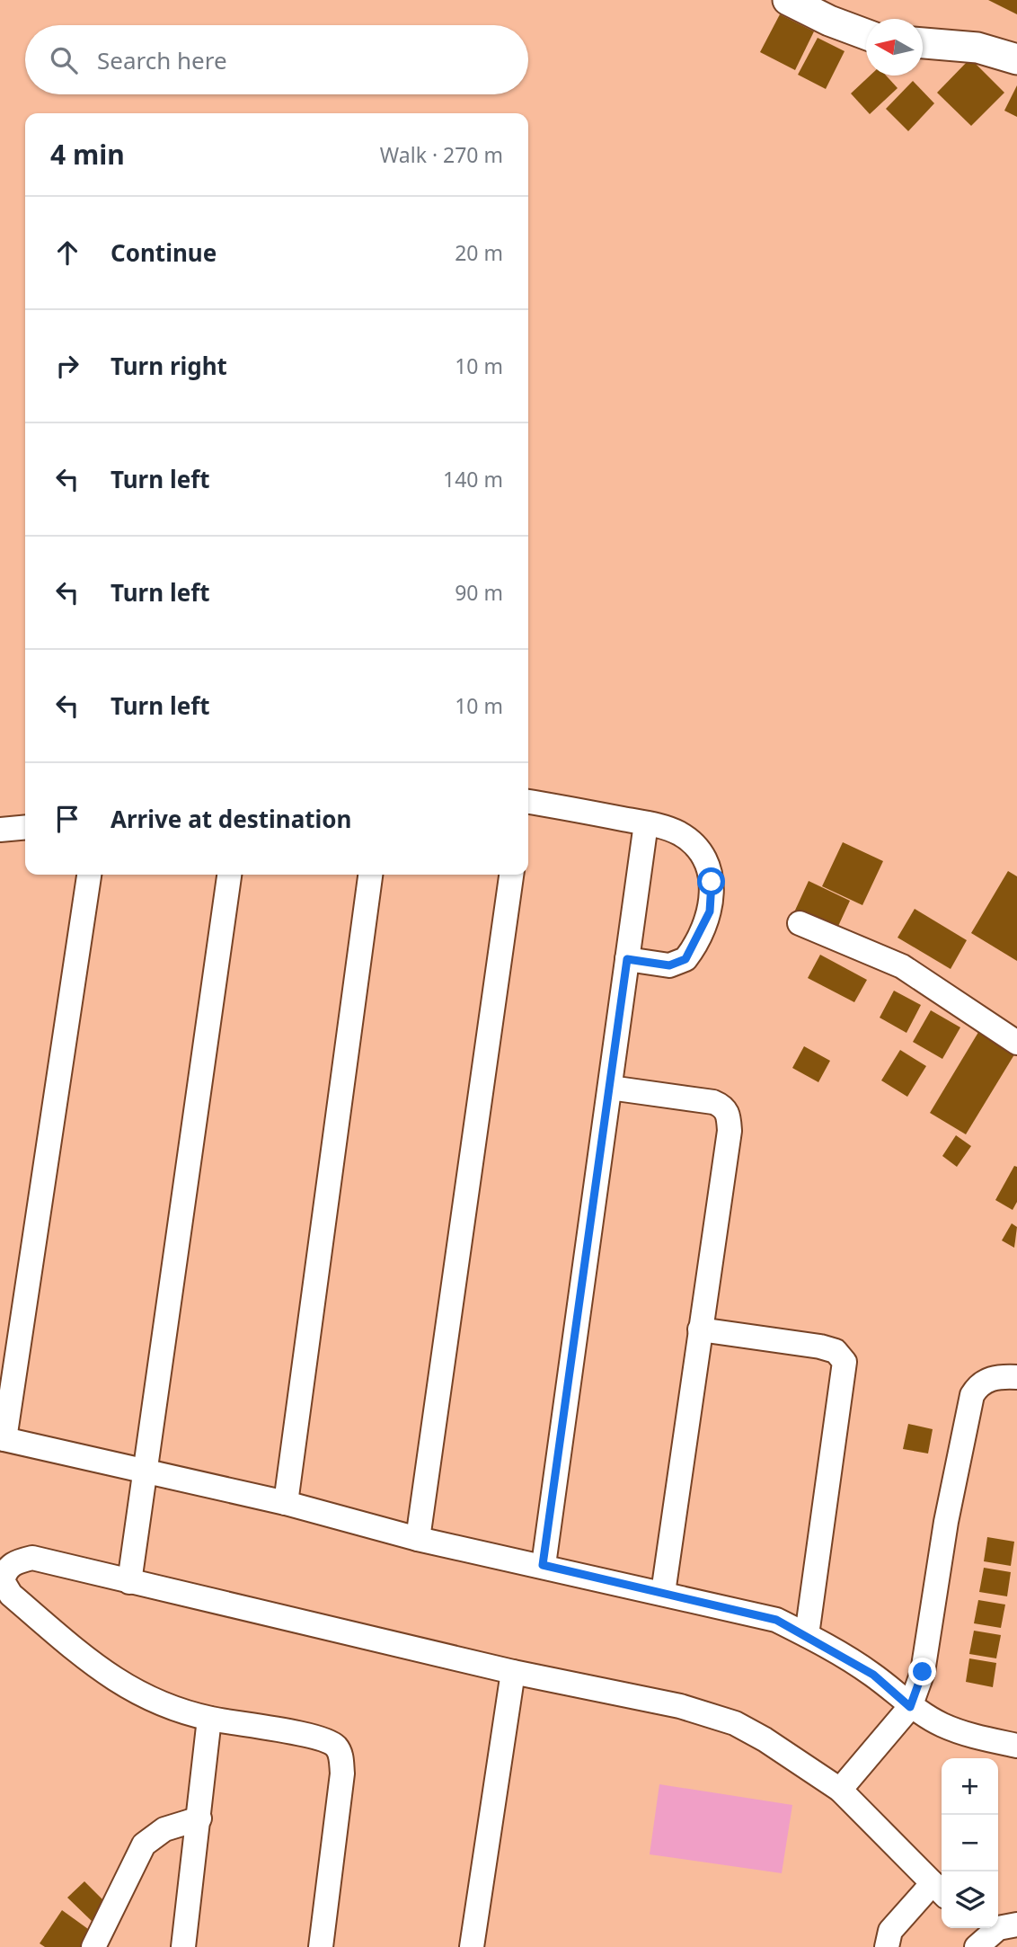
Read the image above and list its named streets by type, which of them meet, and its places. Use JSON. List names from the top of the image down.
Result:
{
  "north": "left",
  "page": {
    "search": "Search here",
    "heading": ["4 min", "Walk · 270 m"],
    "list": [
      ["Continue", "20 m"],
      ["Turn right", "10 m"],
      ["Turn left", "140 m"],
      ["Turn left", "90 m"],
      ["Turn left", "10 m"],
      "Arrive at destination"
    ],
    "map_buttons": ["+", "−"]
  }
}
